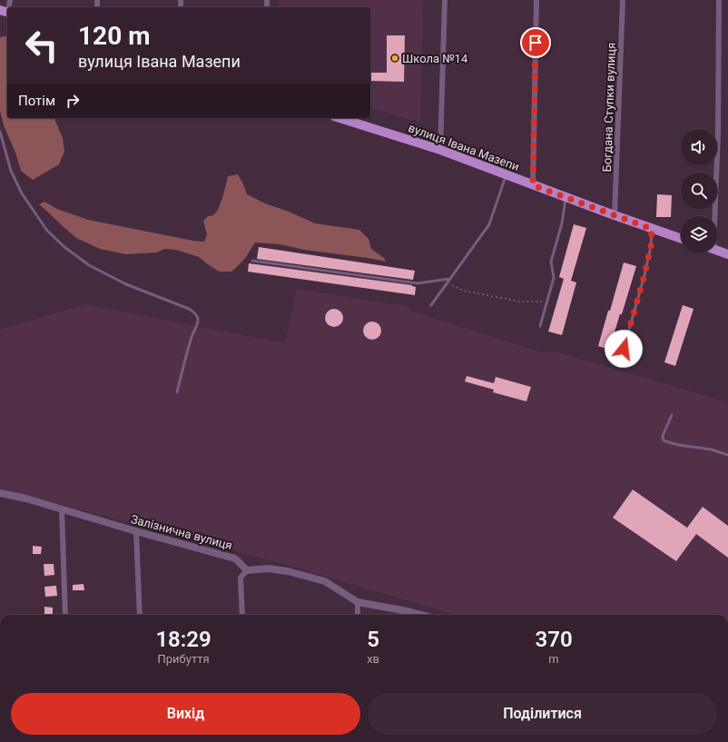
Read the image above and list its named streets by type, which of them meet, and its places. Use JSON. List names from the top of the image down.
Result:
{
  "streets": {
    "main road": ["вулиця Івана Мазепи"],
    "street": ["Богдана Ступки вулиця", "Залізнична вулиця"]
  },
  "crossings": [
    ["Богдана Ступки вулиця", "вулиця Івана Мазепи"]
  ],
  "places": ["Школа №14"],
  "page": {
    "turn": ["120 m", "вулиця Івана Мазепи"],
    "then": "Потім",
    "eta": [
      "18:29",
      "Прибуття",
      "5",
      "хв",
      "370",
      "m"
    ],
    "buttons": ["Вихід", "Поділитися"]
  }
}
